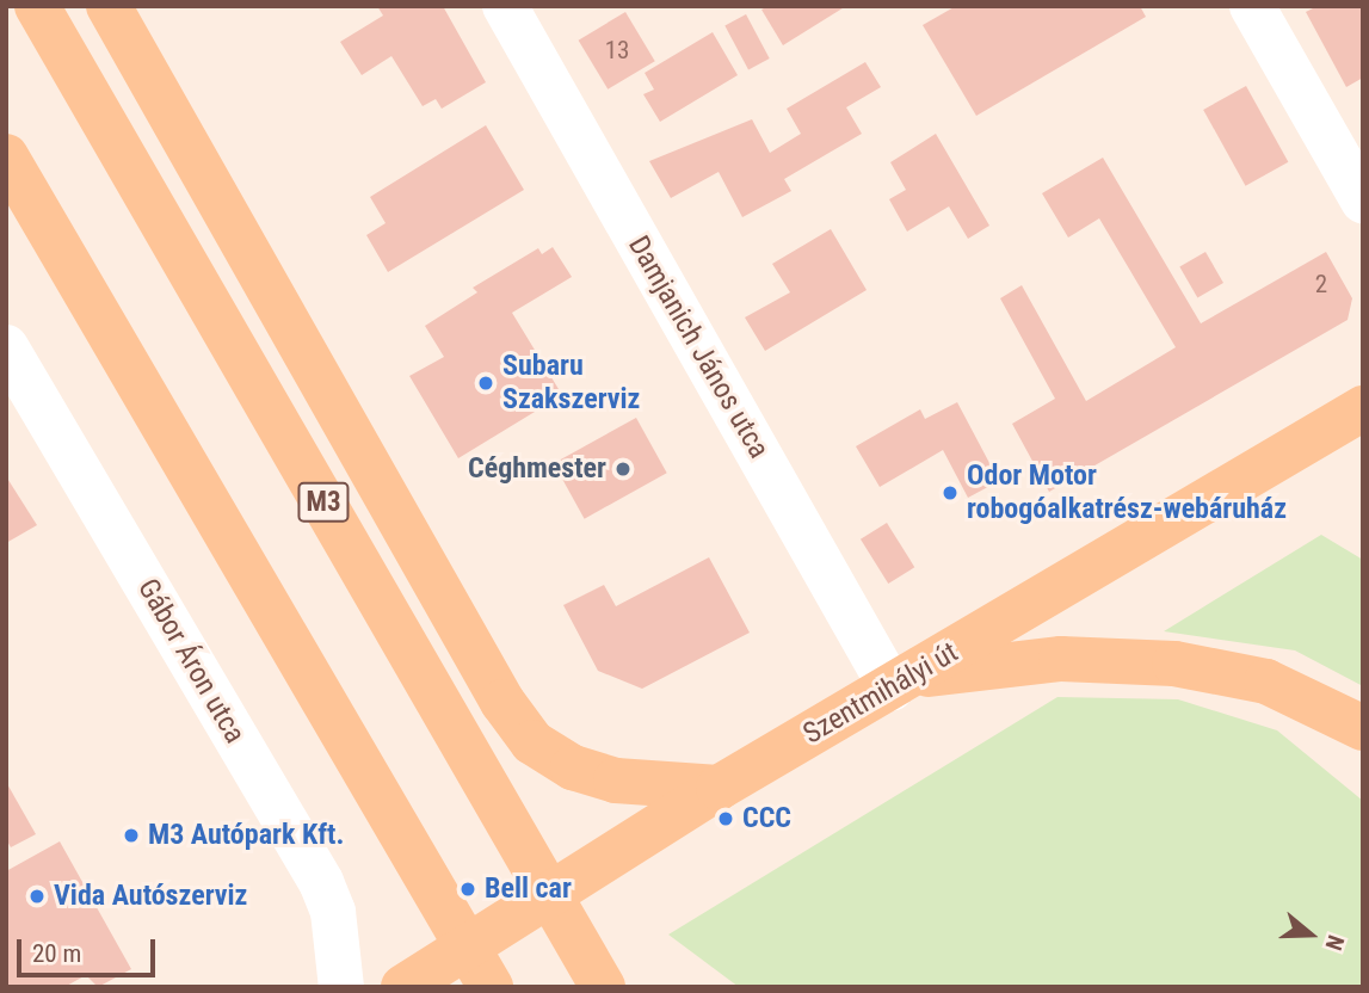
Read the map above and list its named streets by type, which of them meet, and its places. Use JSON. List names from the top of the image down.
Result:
{
  "streets": {
    "main road": ["M3", "Szentmihályi út"],
    "street": ["Damjanich János utca", "Gábor Áron utca"]
  },
  "crossings": [
    ["Damjanich János utca", "Szentmihályi út"]
  ],
  "places": [
    "Subaru Szakszerviz",
    "Céghmester",
    "Odor Motor robogóalkatrész-webáruház",
    "CCC",
    "M3 Autópark Kft.",
    "Bell car",
    "Vida Autószerviz"
  ],
  "house_numbers": ["13", "2"],
  "scale_bar": "20 m",
  "north": "right"
}
